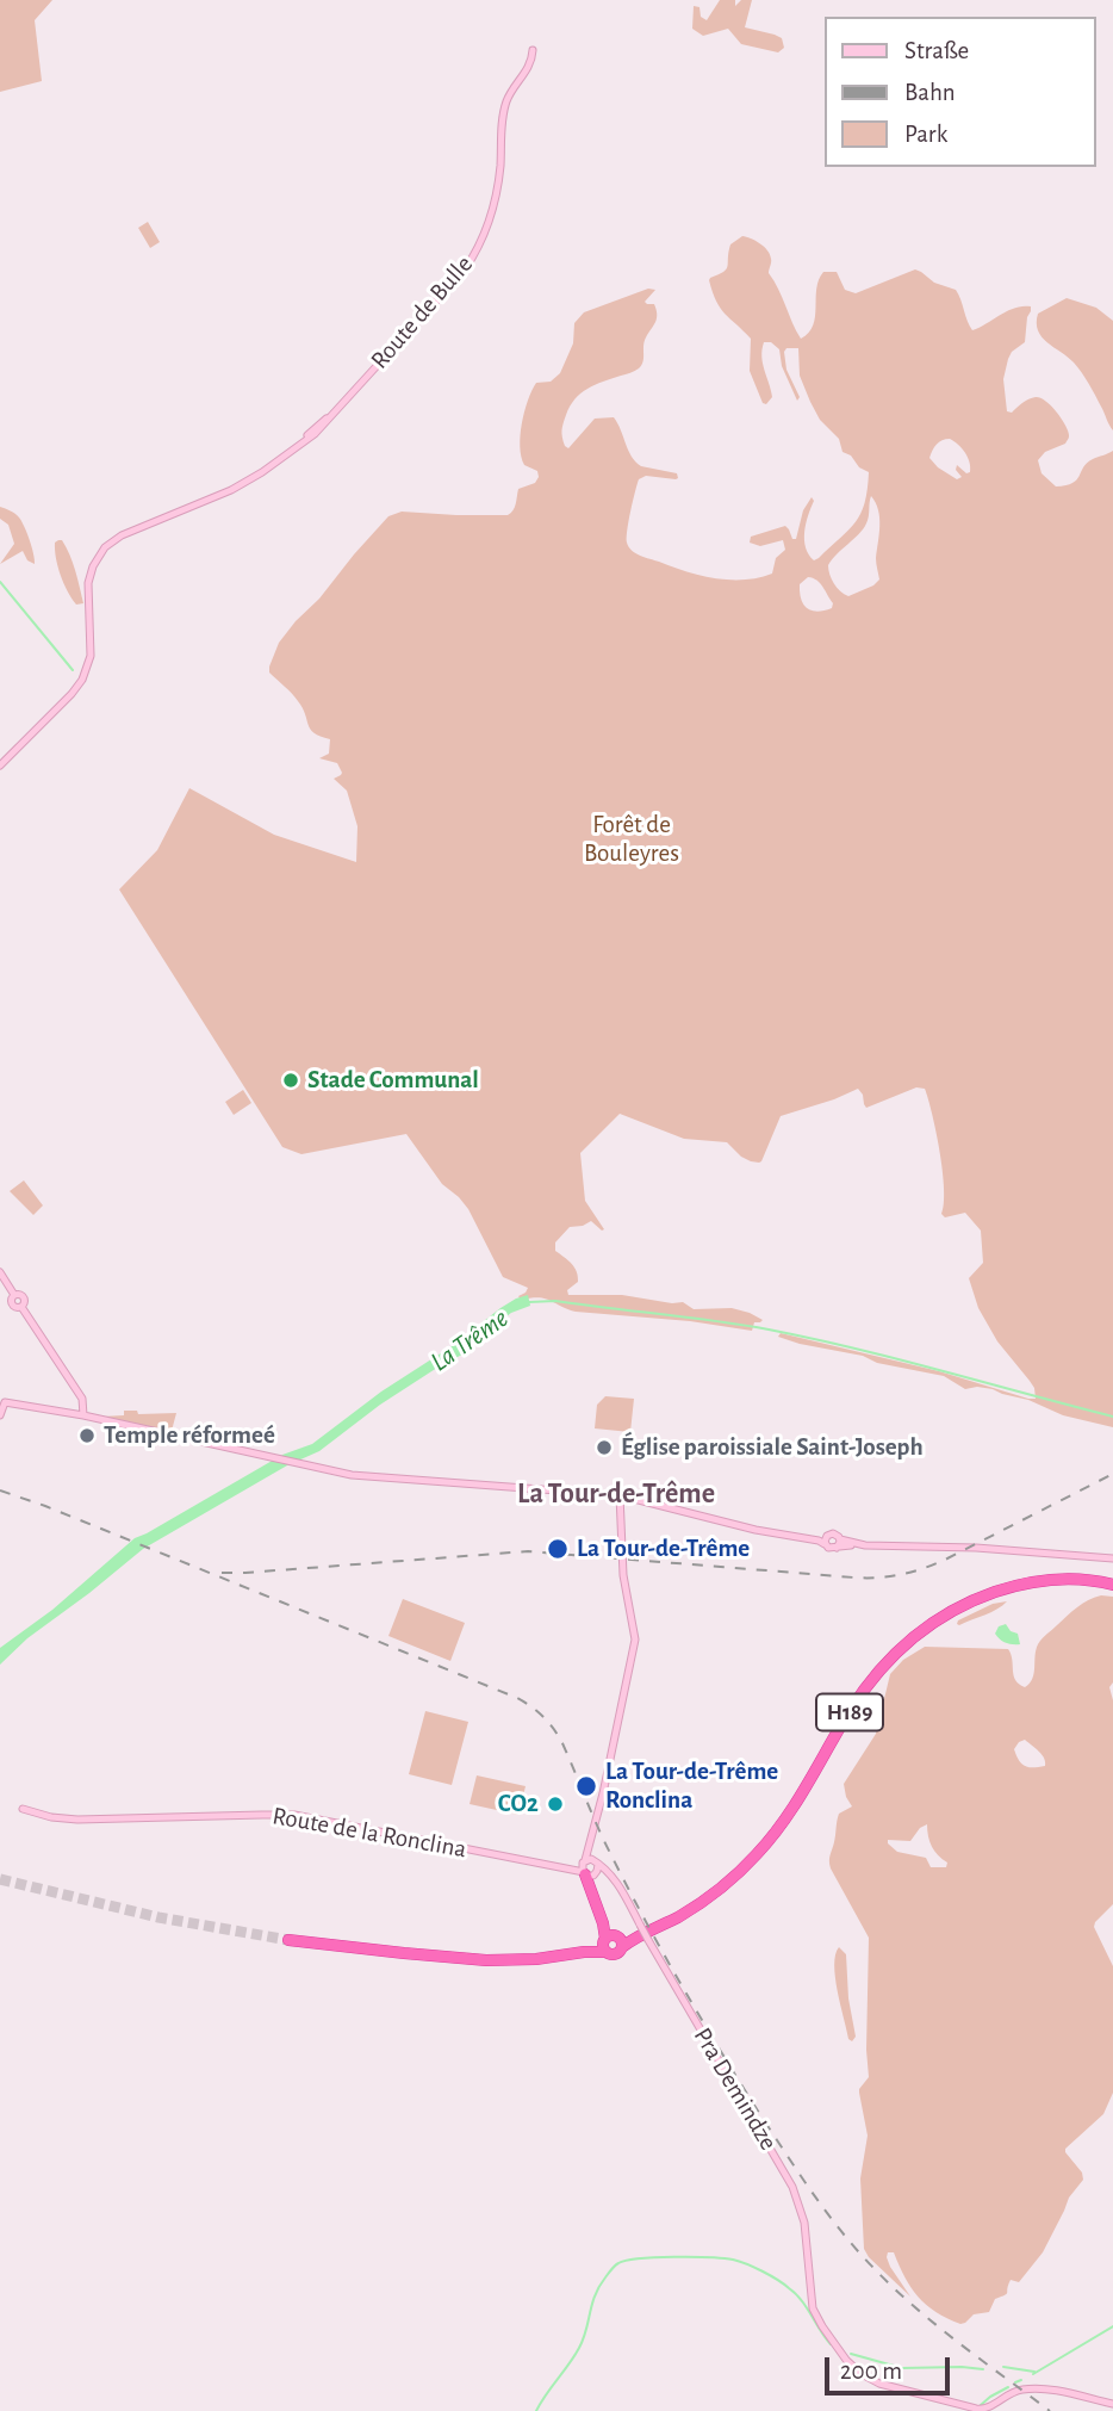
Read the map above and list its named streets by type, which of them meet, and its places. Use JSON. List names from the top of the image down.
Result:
{
  "streets": {
    "highway": ["H189"],
    "street": ["Route de Bulle", "Route de la Ronclina", "Pra Demindze"]
  },
  "crossings": [
    ["H189", "Pra Demindze"],
    ["Route de la Ronclina", "Pra Demindze"]
  ],
  "districts": ["La Tour-de-Trême"],
  "water": ["La Trême"],
  "parks": ["Forêt de Bouleyres"],
  "places": [
    "Stade Communal",
    "Temple réformeé",
    "Église paroissiale Saint-Joseph",
    "La Tour-de-Trême",
    "La Tour-de-Trême Ronclina",
    "CO2"
  ],
  "legend": ["Straße", "Bahn", "Park"],
  "scale_bar": "200 m"
}
